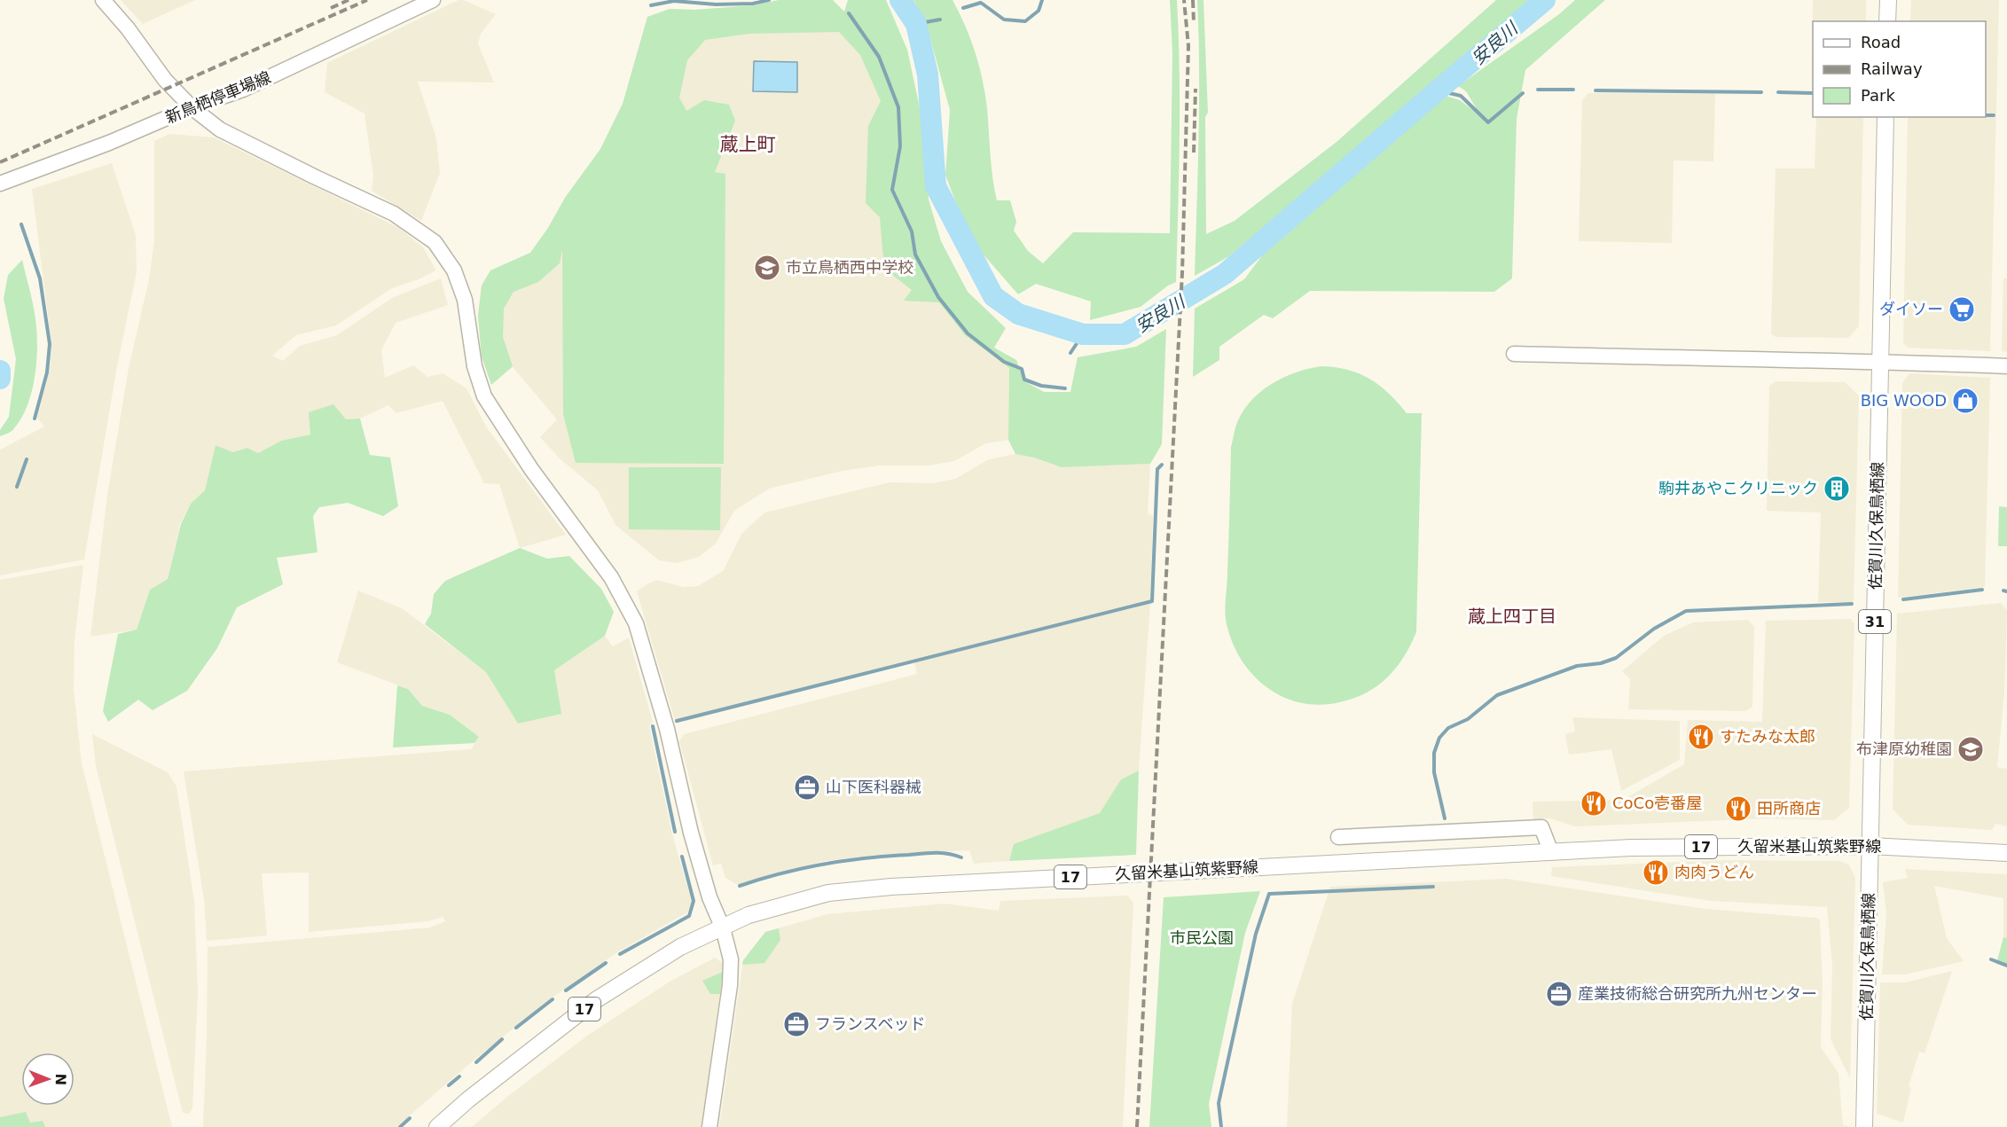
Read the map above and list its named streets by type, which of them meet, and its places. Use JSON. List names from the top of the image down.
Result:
{
  "streets": {
    "main road": [
      "佐賀川久保鳥栖線",
      "31",
      "17",
      "久留米基山筑紫野線"
    ],
    "street": ["新鳥栖停車場線"]
  },
  "crossings": [
    ["佐賀川久保鳥栖線", "久留米基山筑紫野線"]
  ],
  "districts": ["蔵上町", "蔵上四丁目"],
  "water": ["安良川"],
  "parks": ["市民公園"],
  "places": {
    "school or university": ["市立鳥栖西中学校", "布津原幼稚園"],
    "supermarket": ["ダイソー"],
    "shop": ["BIG WOOD"],
    "building": ["駒井あやこクリニック"],
    "restaurant": [
      "すたみな太郎",
      "CoCo壱番屋",
      "田所商店",
      "肉肉うどん"
    ],
    "office": ["山下医科器械", "産業技術総合研究所九州センター", "フランスベッド"]
  },
  "legend": ["Road", "Railway", "Park"],
  "north": "right"
}
